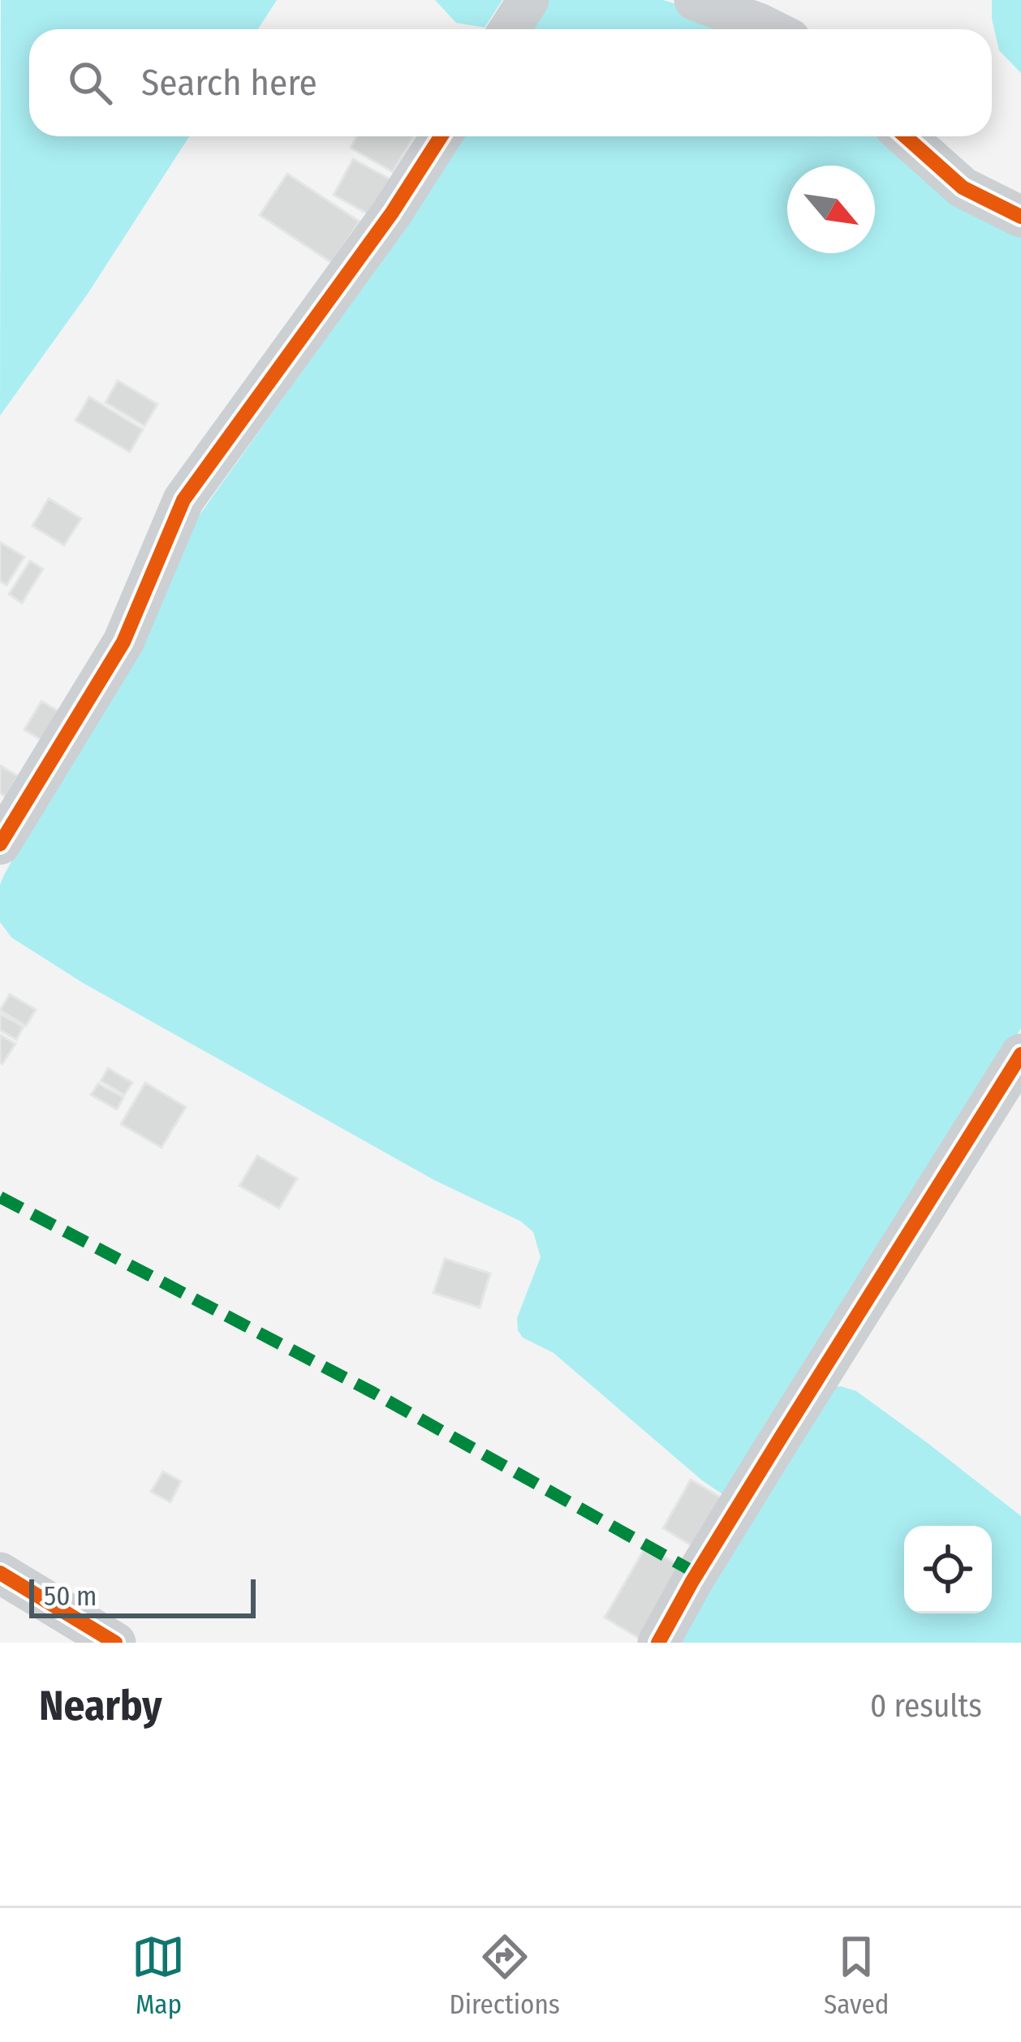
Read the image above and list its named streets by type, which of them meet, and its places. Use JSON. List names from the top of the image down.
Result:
{
  "scale_bar": "50 m",
  "north": "bottom right",
  "page": {
    "search": "Search here",
    "scale": "50 m",
    "heading": ["Nearby", "0 results"],
    "nav": ["Map", "Directions", "Saved"]
  }
}
